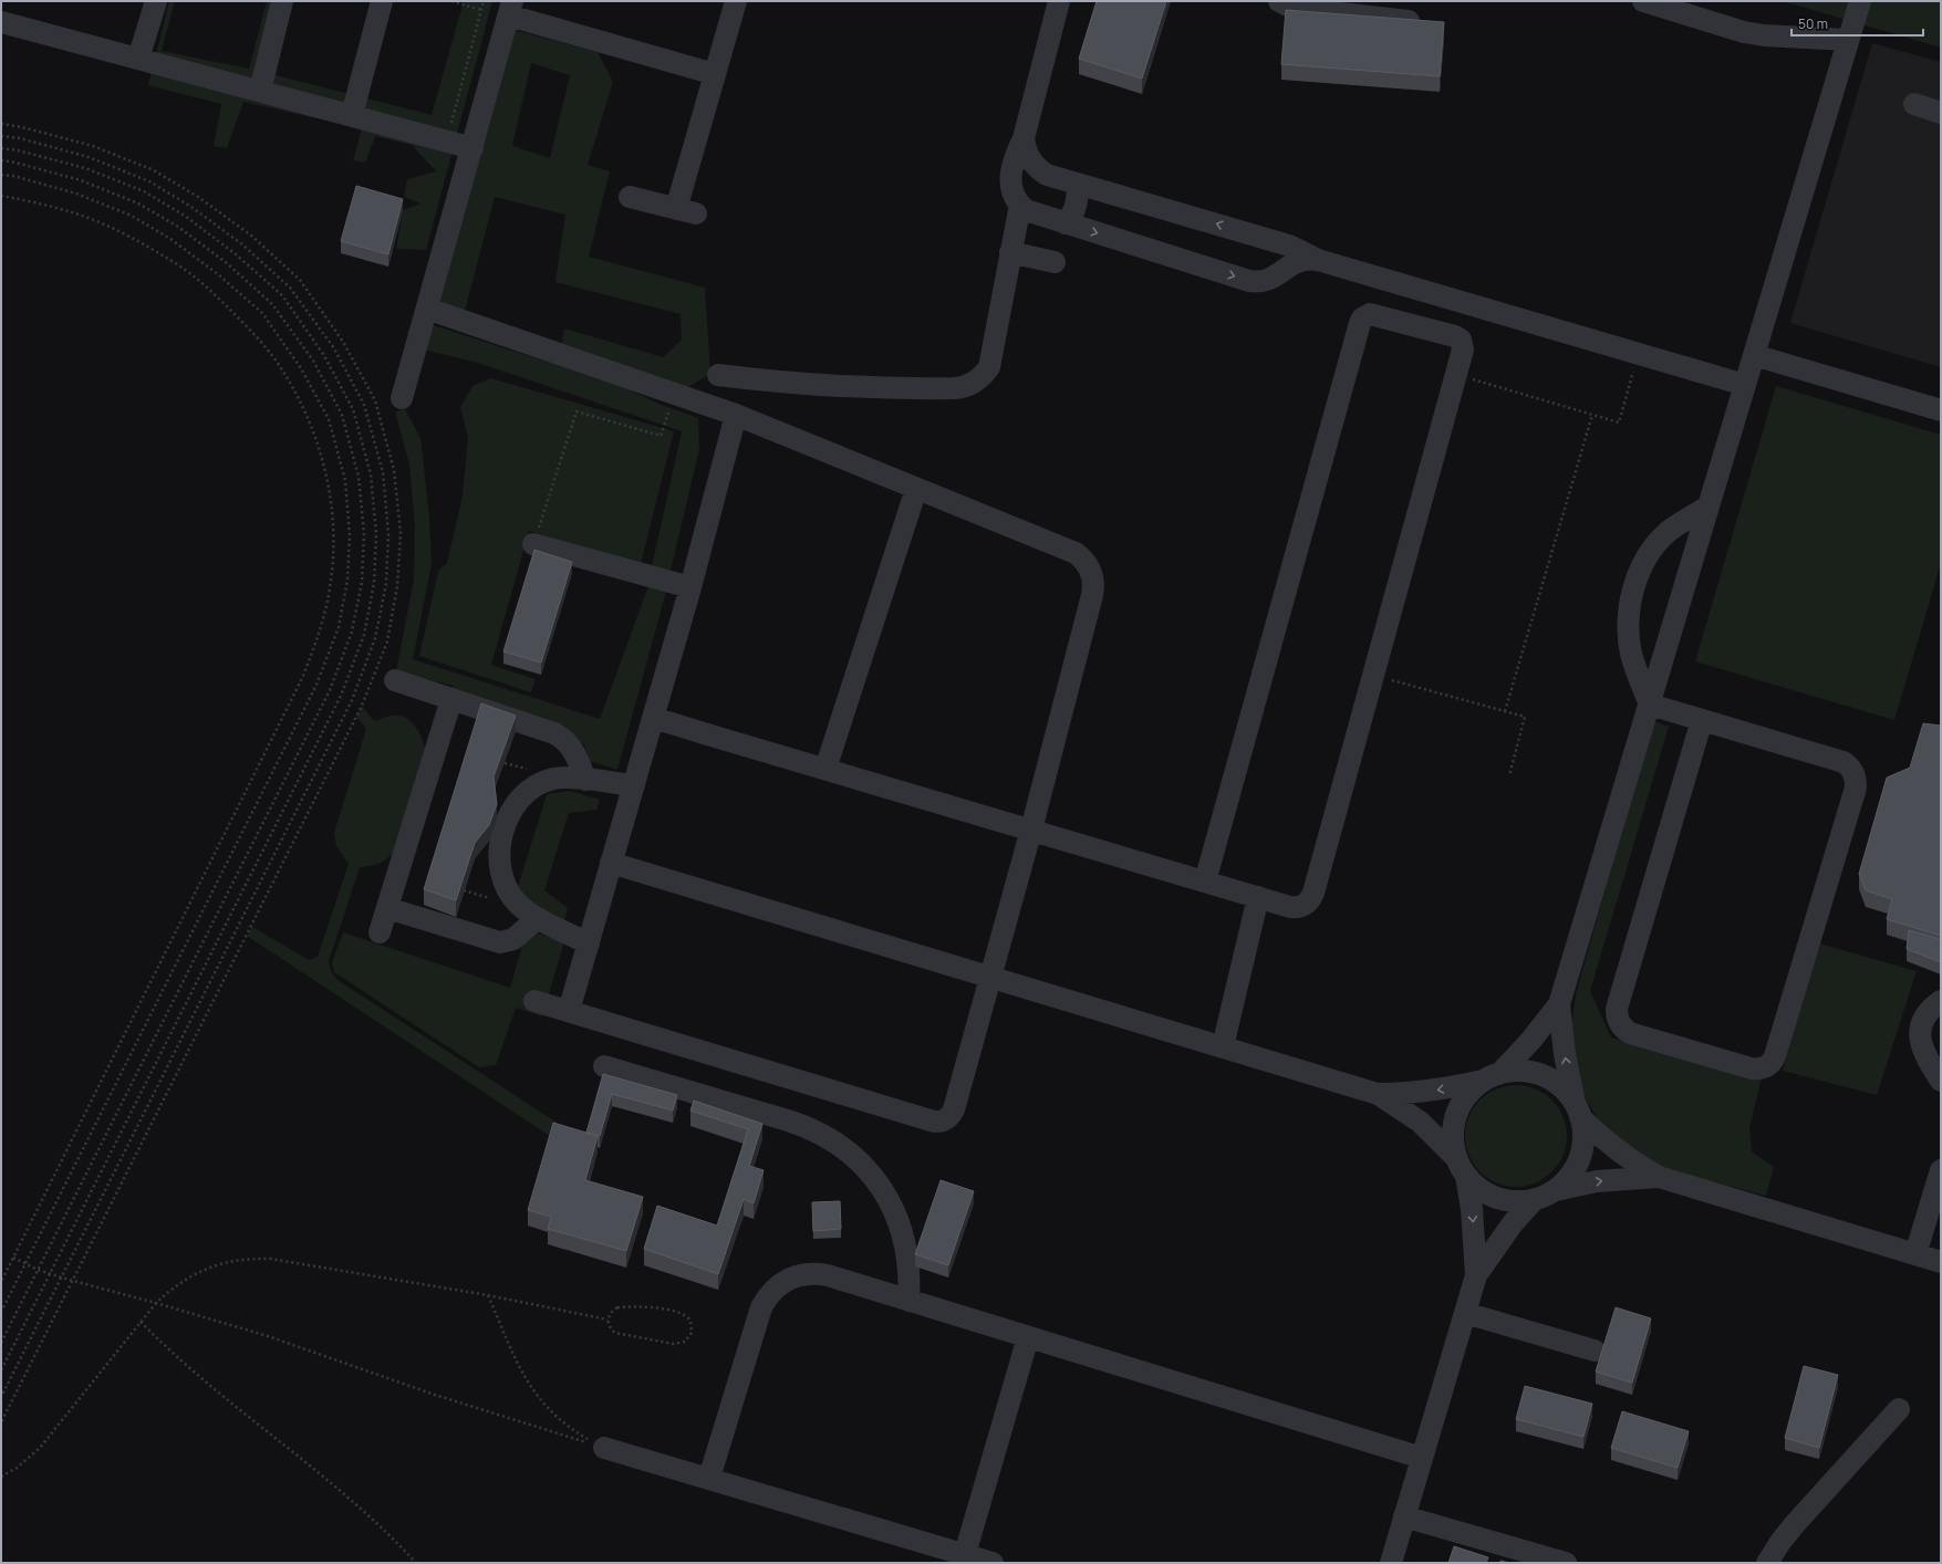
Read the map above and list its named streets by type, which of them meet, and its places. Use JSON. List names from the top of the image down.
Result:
{
  "scale_bar": "50 m"
}
